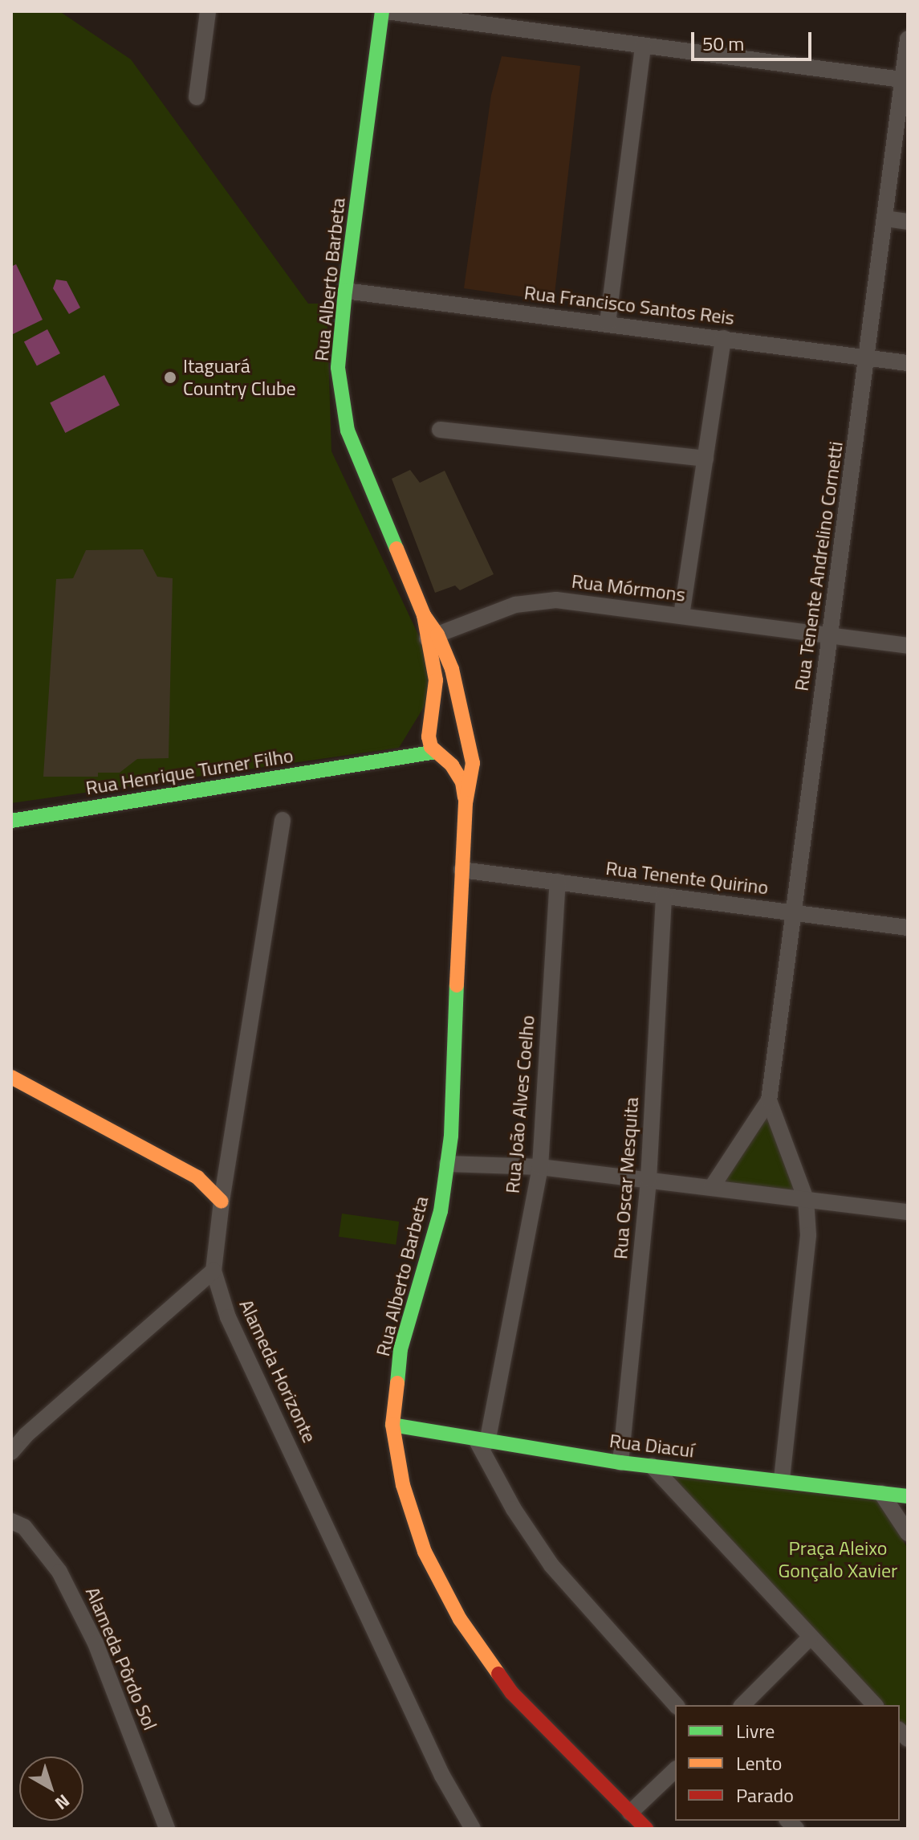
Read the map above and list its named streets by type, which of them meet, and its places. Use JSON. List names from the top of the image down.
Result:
{
  "streets": {
    "main road": ["Rua Alberto Barbeta", "Rua Henrique Turner Filho", "Rua Diacuí"],
    "street": [
      "Rua Francisco Santos Reis",
      "Rua Tenente Andrelino Cornetti",
      "Rua Mórmons",
      "Rua Tenente Quirino",
      "Rua João Alves Coelho",
      "Rua Oscar Mesquita",
      "Alameda Horizonte",
      "Alameda Pôrdo Sol"
    ]
  },
  "crossings": [
    ["Rua Alberto Barbeta", "Rua Francisco Santos Reis"],
    ["Rua Alberto Barbeta", "Rua Mórmons"],
    ["Rua Alberto Barbeta", "Rua Tenente Quirino"],
    ["Rua Alberto Barbeta", "Rua Diacuí"],
    ["Rua Francisco Santos Reis", "Rua Tenente Andrelino Cornetti"],
    ["Rua Tenente Andrelino Cornetti", "Rua Mórmons"],
    ["Rua Tenente Andrelino Cornetti", "Rua Tenente Quirino"],
    ["Rua Tenente Quirino", "Rua João Alves Coelho"],
    ["Rua Tenente Quirino", "Rua Oscar Mesquita"],
    ["Rua João Alves Coelho", "Rua Diacuí"],
    ["Rua Oscar Mesquita", "Rua Diacuí"]
  ],
  "parks": ["Praça Aleixo Gonçalo Xavier"],
  "places": ["Itaguará Country Clube"],
  "legend": ["Livre", "Lento", "Parado"],
  "scale_bar": "50 m",
  "north": "bottom right"
}
